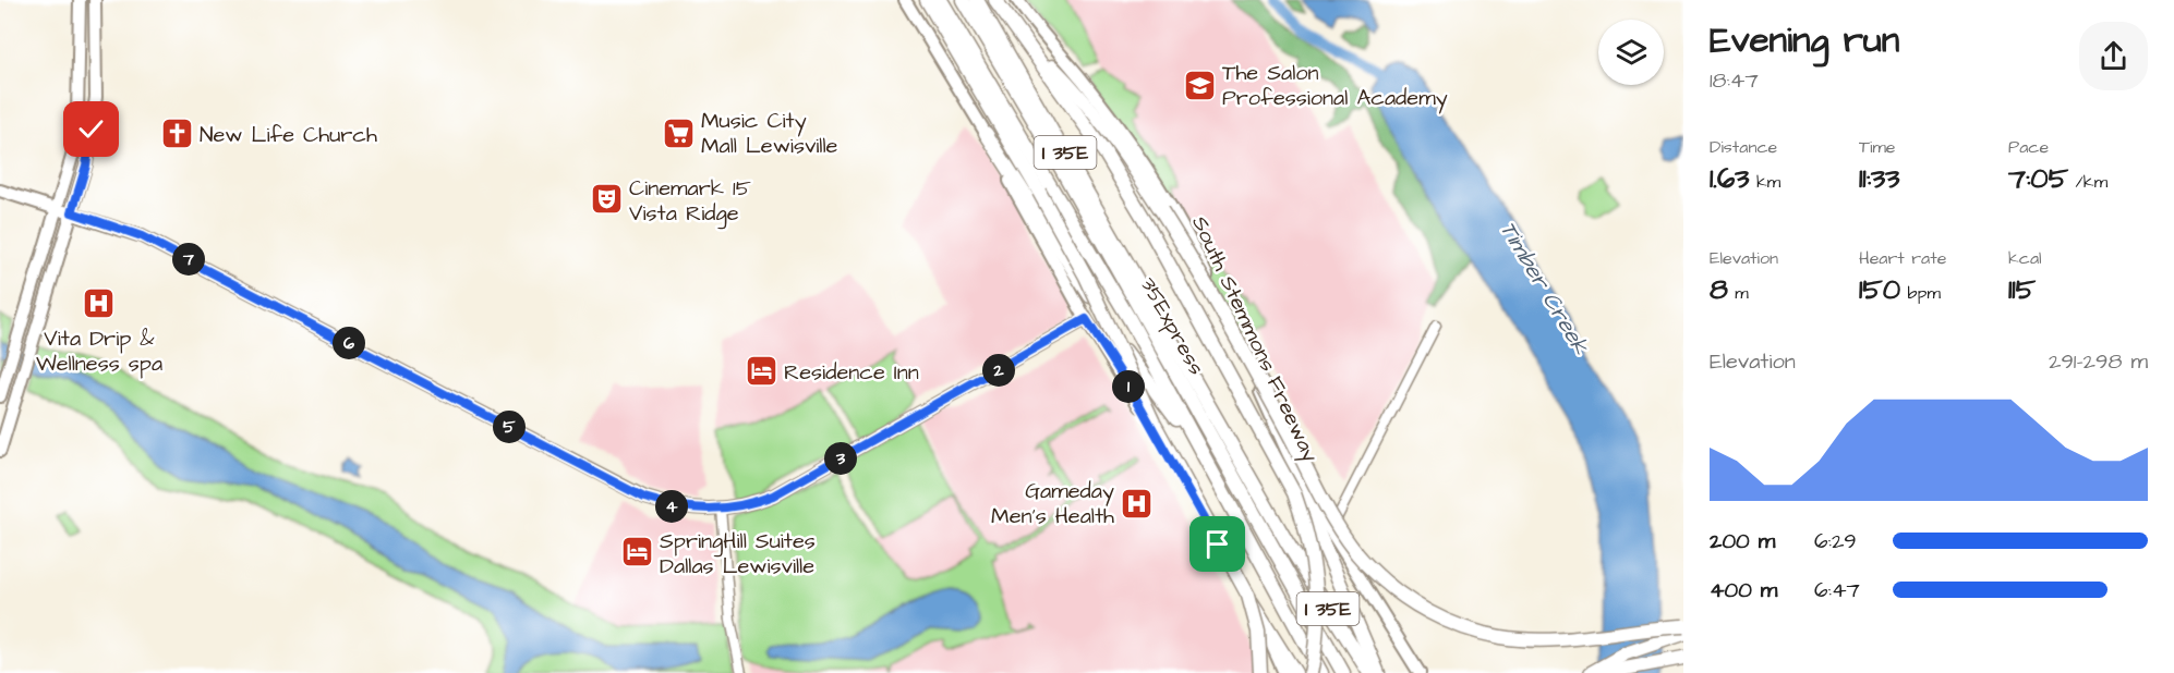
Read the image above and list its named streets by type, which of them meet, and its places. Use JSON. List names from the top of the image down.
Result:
{
  "streets": {
    "highway": ["I 35E", "35Express"],
    "main road": ["South Stemmons Freeway"]
  },
  "water": ["Timber Creek"],
  "places": {
    "school or university": ["The Salon Professional Academy"],
    "supermarket": ["Music City Mall Lewisville"],
    "church": ["New Life Church"],
    "theatre": ["Cinemark 15 Vista Ridge"],
    "hospital": ["Vita Drip & Wellness spa", "Gameday Men's Health"],
    "hotel": ["Residence Inn", "SpringHill Suites Dallas Lewisville"]
  },
  "page": {
    "heading": ["Evening run", "18:47"],
    "stats": [
      ["Distance", "1.63 km"],
      ["Time", "11:33"],
      ["Pace", "7:05 /km"],
      ["Elevation", "8 m"],
      ["Heart rate", "150 bpm"],
      ["kcal", "115"]
    ],
    "pins": [
      "7",
      "6",
      "2",
      "1",
      "5",
      "3",
      "4"
    ],
    "chart": ["Elevation", "291–298 m"],
    "list": [
      {
        "name": "200 m",
        "note": "6:29"
      },
      {
        "name": "400 m",
        "note": "6:47"
      }
    ]
  }
}
